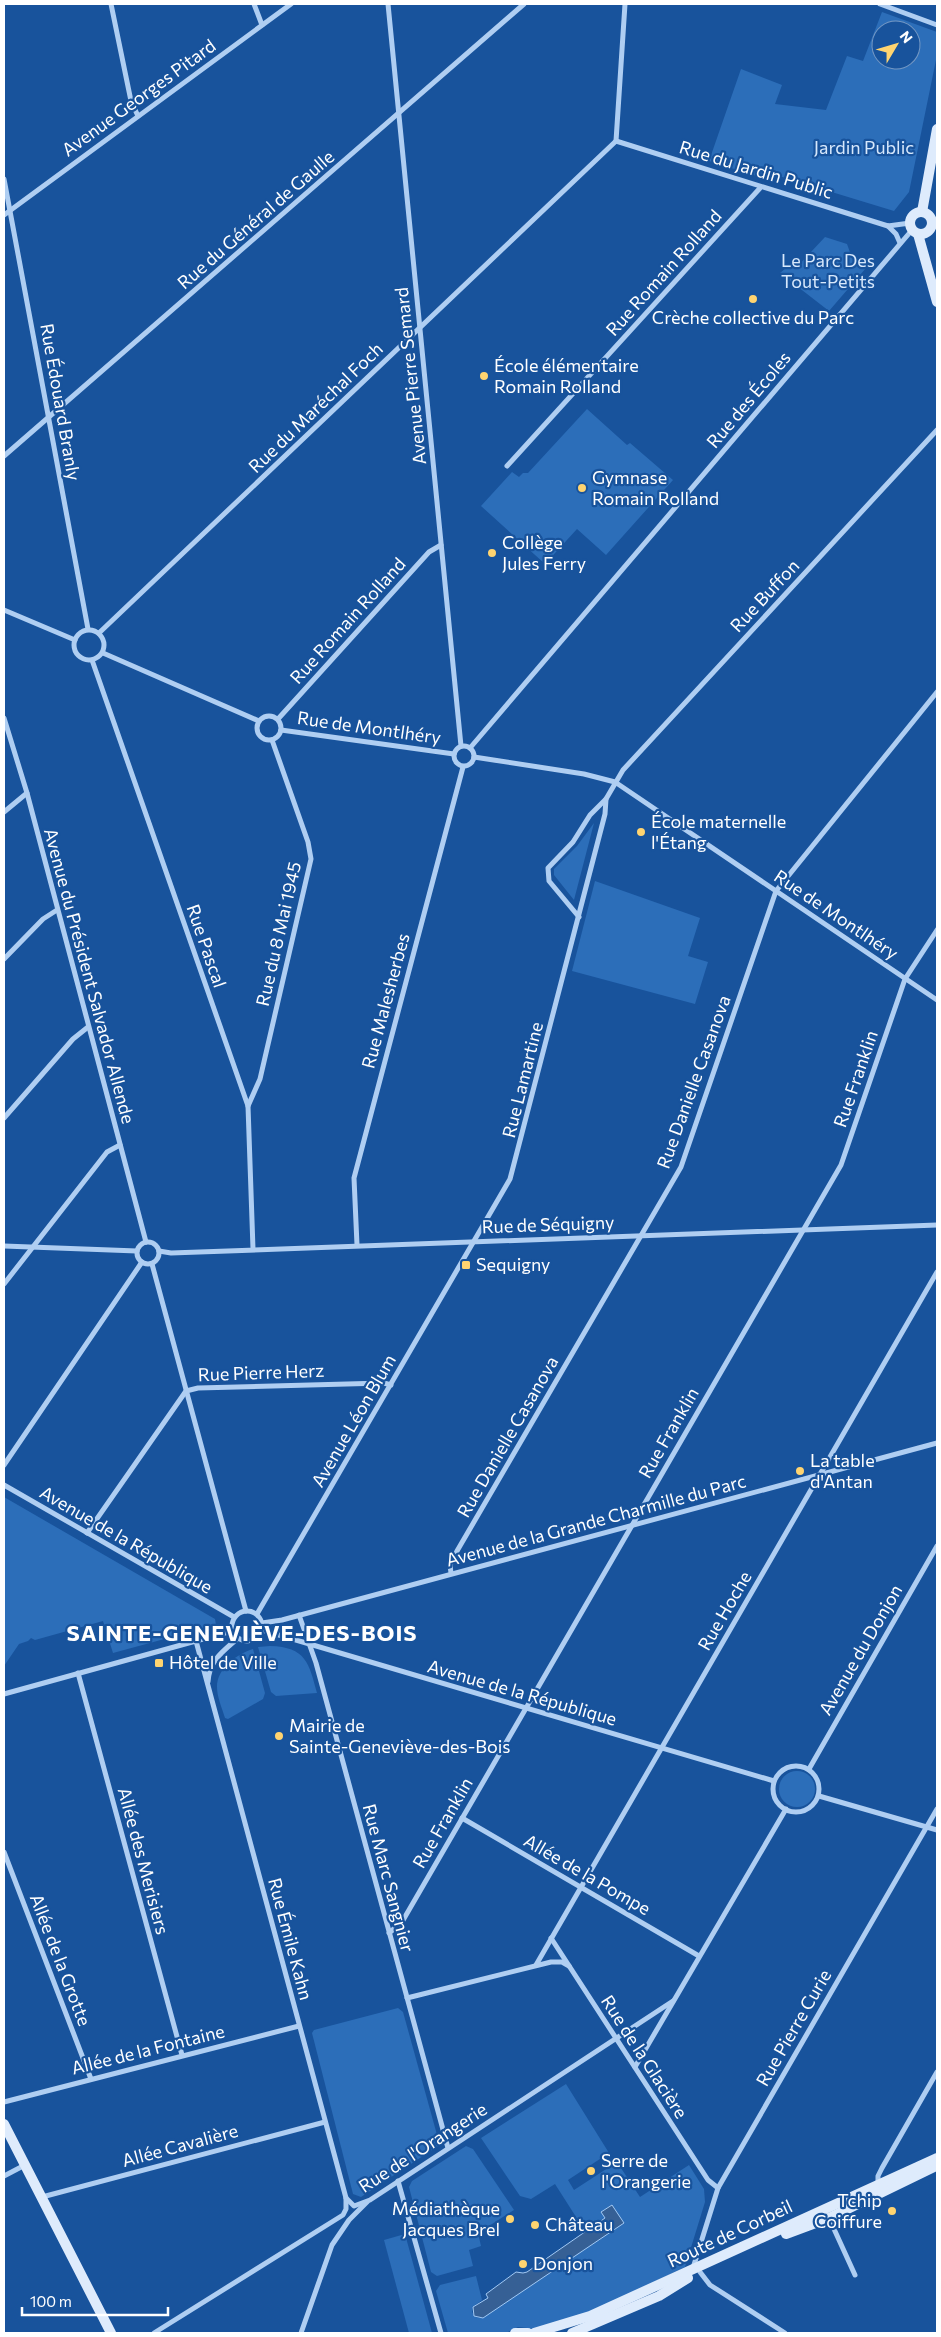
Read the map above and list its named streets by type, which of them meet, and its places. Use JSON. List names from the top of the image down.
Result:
{
  "streets": {
    "main road": ["Route de Corbeil"],
    "street": [
      "Avenue Georges Pitard",
      "Rue du Jardin Public",
      "Rue du Général de Gaulle",
      "Rue Romain Rolland",
      "Avenue Pierre Semard",
      "Rue des Écoles",
      "Rue Édouard Branly",
      "Rue du Maréchal Foch",
      "Rue Buffon",
      "Rue de Montlhéry",
      "Rue du 8 Mai 1945",
      "Rue Pascal",
      "Avenue du Président Salvador Allende",
      "Rue Malesherbes",
      "Rue Franklin",
      "Rue Lamartine",
      "Rue Danielle Casanova",
      "Rue de Séquigny",
      "Rue Pierre Herz",
      "Avenue Léon Blum",
      "Avenue de la Grande Charmille du Parc",
      "Avenue de la République",
      "Rue Hoche",
      "Avenue du Donjon",
      "Allée des Merisiers",
      "Allée de la Pompe",
      "Rue Marc Sangnier",
      "Rue Émile Kahn",
      "Allée de la Grotte",
      "Rue Pierre Curie",
      "Allée de la Fontaine",
      "Rue de la Glacière",
      "Allée Cavalière",
      "Rue de l'Orangerie"
    ]
  },
  "crossings": [
    ["Avenue Georges Pitard", "Rue Édouard Branly"],
    ["Rue du Jardin Public", "Rue Romain Rolland"],
    ["Rue du Jardin Public", "Rue des Écoles"],
    ["Rue du Jardin Public", "Rue du Maréchal Foch"],
    ["Rue du Général de Gaulle", "Avenue Pierre Semard"],
    ["Rue du Général de Gaulle", "Rue Édouard Branly"],
    ["Rue Romain Rolland", "Avenue Pierre Semard"],
    ["Rue Romain Rolland", "Rue de Montlhéry"],
    ["Rue Romain Rolland", "Rue du 8 Mai 1945"],
    ["Avenue Pierre Semard", "Rue des Écoles"],
    ["Avenue Pierre Semard", "Rue du Maréchal Foch"],
    ["Avenue Pierre Semard", "Rue de Montlhéry"],
    ["Avenue Pierre Semard", "Rue Malesherbes"],
    ["Rue des Écoles", "Rue de Montlhéry"],
    ["Rue des Écoles", "Rue Malesherbes"],
    ["Rue Édouard Branly", "Rue du Maréchal Foch"],
    ["Rue Édouard Branly", "Rue Pascal"],
    ["Rue du Maréchal Foch", "Rue Pascal"],
    ["Rue Buffon", "Rue de Montlhéry"],
    ["Rue Buffon", "Rue Lamartine"],
    ["Rue de Montlhéry", "Rue du 8 Mai 1945"],
    ["Rue de Montlhéry", "Rue Malesherbes"],
    ["Rue de Montlhéry", "Rue Franklin"],
    ["Rue de Montlhéry", "Rue Lamartine"],
    ["Rue de Montlhéry", "Rue Danielle Casanova"],
    ["Rue du 8 Mai 1945", "Rue Pascal"],
    ["Rue Pascal", "Rue de Séquigny"],
    ["Avenue du Président Salvador Allende", "Rue de Séquigny"],
    ["Rue Malesherbes", "Rue de Séquigny"],
    ["Rue Franklin", "Rue de Séquigny"],
    ["Rue Franklin", "Avenue de la Grande Charmille du Parc"],
    ["Rue Franklin", "Avenue de la République"],
    ["Rue Franklin", "Allée de la Pompe"],
    ["Rue Franklin", "Rue Marc Sangnier"],
    ["Rue Lamartine", "Rue de Séquigny"],
    ["Rue Lamartine", "Avenue Léon Blum"],
    ["Rue Danielle Casanova", "Rue de Séquigny"],
    ["Rue Danielle Casanova", "Avenue de la Grande Charmille du Parc"],
    ["Rue de Séquigny", "Avenue Léon Blum"],
    ["Rue Pierre Herz", "Avenue Léon Blum"],
    ["Rue Pierre Herz", "Avenue de la République"],
    ["Avenue Léon Blum", "Avenue de la Grande Charmille du Parc"],
    ["Avenue Léon Blum", "Avenue de la République"],
    ["Avenue Léon Blum", "Rue Émile Kahn"],
    ["Avenue de la Grande Charmille du Parc", "Avenue de la République"],
    ["Avenue de la Grande Charmille du Parc", "Rue Hoche"],
    ["Avenue de la Grande Charmille du Parc", "Rue Marc Sangnier"],
    ["Avenue de la Grande Charmille du Parc", "Rue Émile Kahn"],
    ["Avenue de la République", "Rue Hoche"],
    ["Avenue de la République", "Avenue du Donjon"],
    ["Avenue de la République", "Rue Marc Sangnier"],
    ["Avenue de la République", "Rue Émile Kahn"],
    ["Rue Hoche", "Allée de la Pompe"],
    ["Rue Hoche", "Rue de la Glacière"],
    ["Allée des Merisiers", "Allée de la Fontaine"],
    ["Rue Marc Sangnier", "Rue de l'Orangerie"],
    ["Rue Émile Kahn", "Allée de la Fontaine"],
    ["Rue Émile Kahn", "Allée Cavalière"],
    ["Rue Émile Kahn", "Rue de l'Orangerie"],
    ["Allée de la Grotte", "Allée de la Fontaine"],
    ["Rue Pierre Curie", "Rue de la Glacière"],
    ["Rue Pierre Curie", "Route de Corbeil"],
    ["Rue de la Glacière", "Rue de l'Orangerie"]
  ],
  "districts": ["SAINTE-GENEVIÈVE-DES-BOIS"],
  "parks": ["Jardin Public", "Le Parc Des Tout-Petits"],
  "places": {
    "other": [
      "Crèche collective du Parc",
      "École élémentaire Romain Rolland",
      "Gymnase Romain Rolland",
      "Collège Jules Ferry",
      "École maternelle l'Étang",
      "La table d'Antan",
      "Mairie de Sainte-Geneviève-des-Bois",
      "Serre de l'Orangerie",
      "Tchip Coiffure",
      "Médiathèque Jacques Brel",
      "Château",
      "Donjon"
    ],
    "transit": ["Sequigny", "Hôtel de Ville"]
  },
  "scale_bar": "100 m",
  "north": "top right"
}
